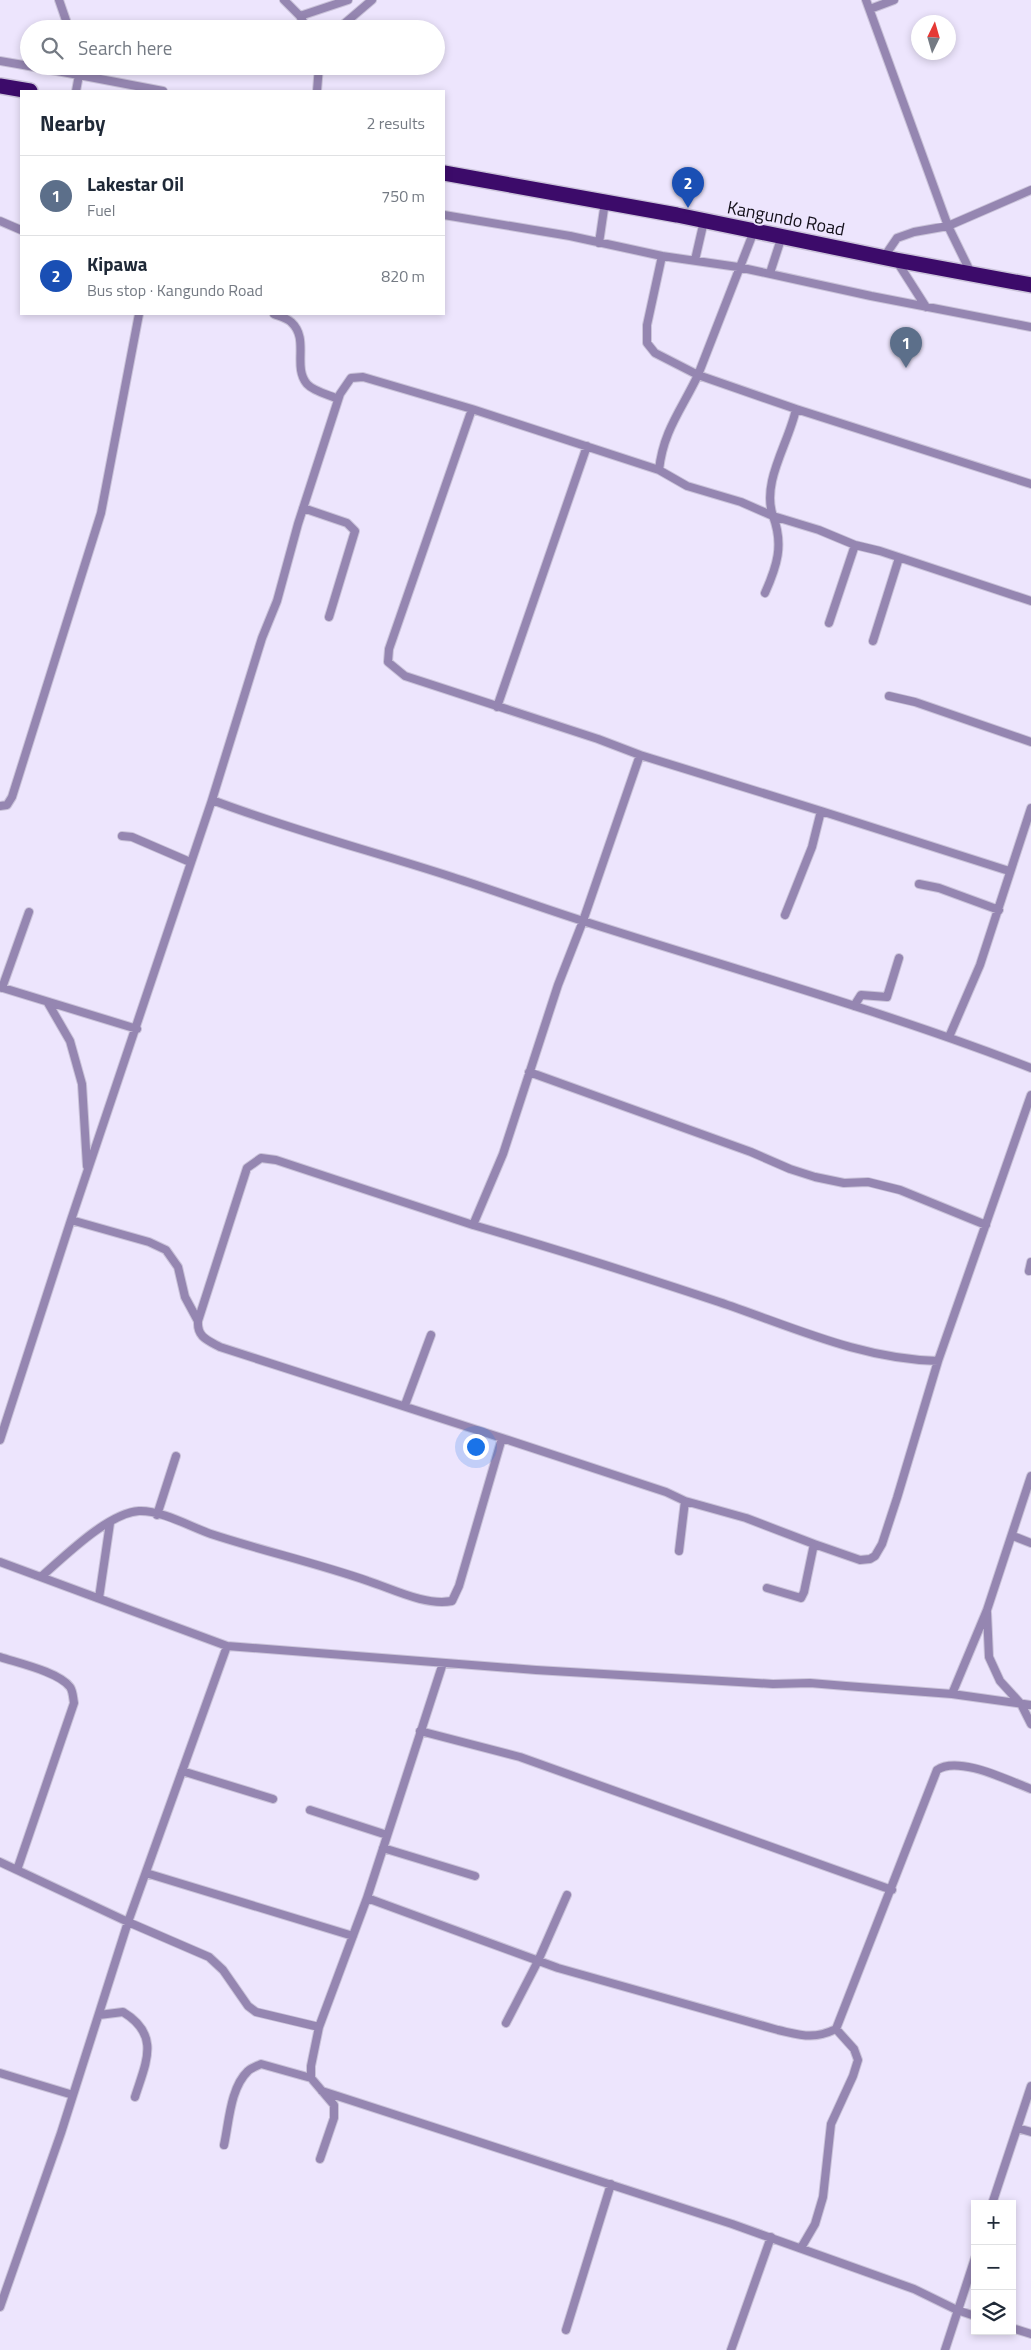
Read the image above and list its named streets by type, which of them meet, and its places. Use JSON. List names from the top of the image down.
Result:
{
  "streets": {
    "highway": ["Kangundo Road"]
  },
  "north": "top",
  "page": {
    "search": "Search here",
    "heading": ["Nearby", "2 results"],
    "list": [
      {
        "mark": "1",
        "name": "Lakestar Oil",
        "note": "Fuel",
        "value": "750 m"
      },
      {
        "mark": "2",
        "name": "Kipawa",
        "note": "Bus stop · Kangundo Road",
        "value": "820 m"
      }
    ],
    "pins": ["2", "1"],
    "map_buttons": ["+", "−"]
  }
}
